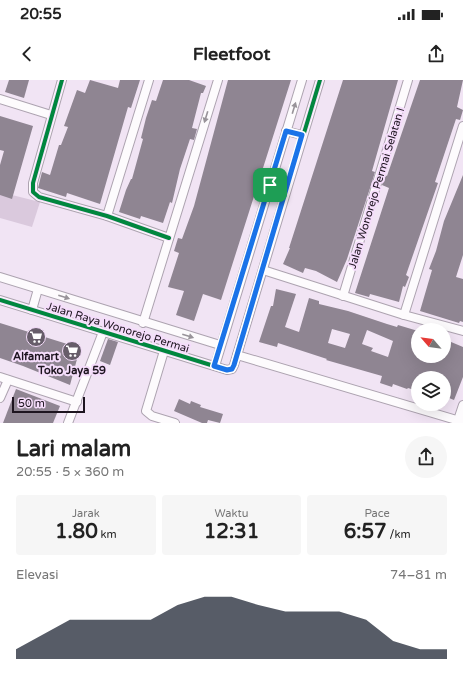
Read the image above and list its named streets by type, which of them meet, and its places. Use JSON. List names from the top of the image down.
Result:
{
  "streets": {
    "street": ["Jalan Wonorejo Permai Selatan I", "Jalan Raya Wonorejo Permai"]
  },
  "places": {
    "supermarket": ["Alfamart", "Toko Jaya 59"]
  },
  "scale_bar": "50 m",
  "north": "top left",
  "page": {
    "status": "20:55",
    "header": "Fleetfoot",
    "scale": "50 m",
    "heading": ["Lari malam", "20:55 · 5 × 360 m"],
    "stats": [
      ["Jarak", "1.80 km"],
      ["Waktu", "12:31"],
      ["Pace", "6:57 /km"]
    ],
    "chart": ["Elevasi", "74–81 m"]
  }
}
